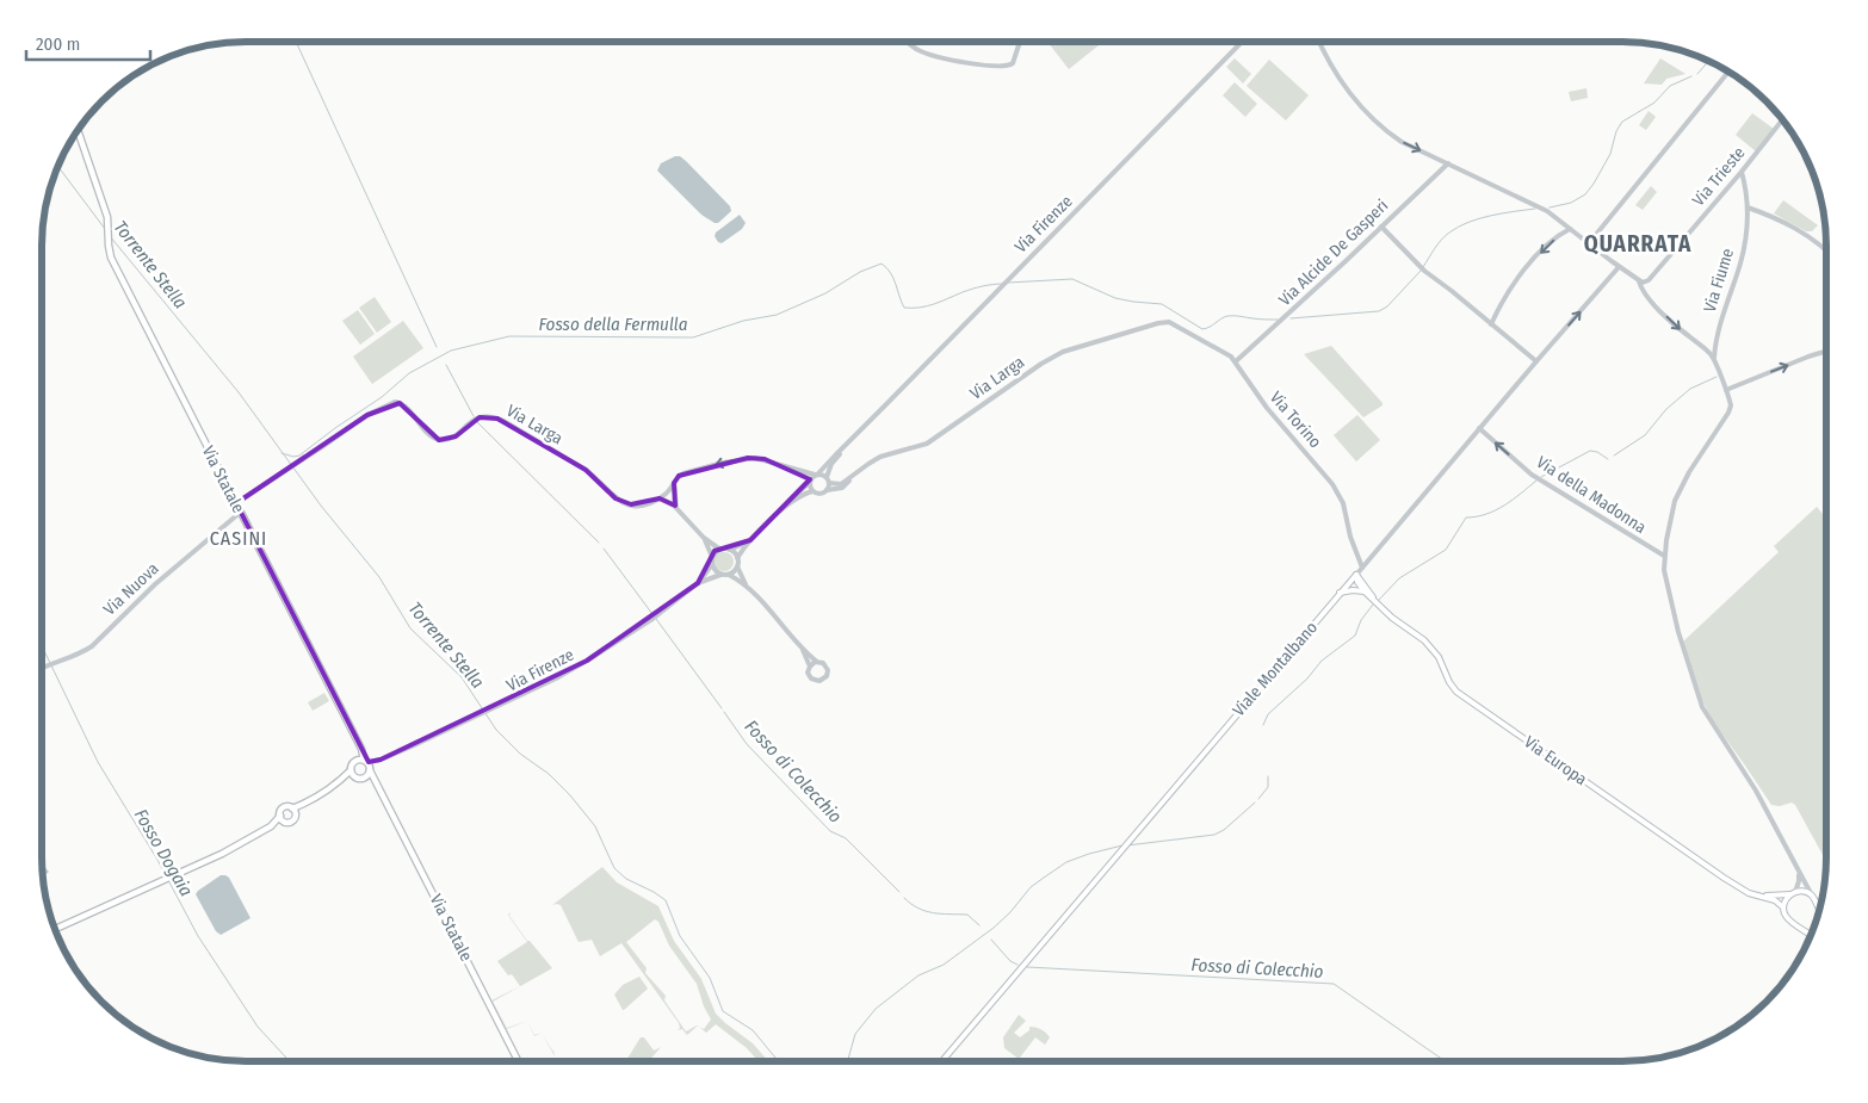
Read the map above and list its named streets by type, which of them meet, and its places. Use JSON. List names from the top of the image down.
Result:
{
  "streets": {
    "main road": ["Via Statale", "Viale Montalbano", "Via Europa"],
    "street": [
      "Via Trieste",
      "Via Firenze",
      "Via Alcide De Gasperi",
      "Via Fiume",
      "Via Larga",
      "Via Torino",
      "Via della Madonna",
      "Via Nuova"
    ]
  },
  "crossings": [
    ["Via Trieste", "Via Fiume"],
    ["Via Firenze", "Via Larga"],
    ["Via Firenze", "Via Statale"],
    ["Via Alcide De Gasperi", "Via Torino"],
    ["Via Larga", "Via Torino"],
    ["Via Larga", "Via Statale"],
    ["Via Torino", "Viale Montalbano"],
    ["Via Statale", "Via Nuova"],
    ["Via della Madonna", "Viale Montalbano"]
  ],
  "one_way": ["Via della Madonna"],
  "districts": ["QUARRATA", "CASINI"],
  "water": [
    "Torrente Stella",
    "Fosso della Fermulla",
    "Fosso di Colecchio",
    "Fosso Dogaia"
  ],
  "scale_bar": "200 m"
}
